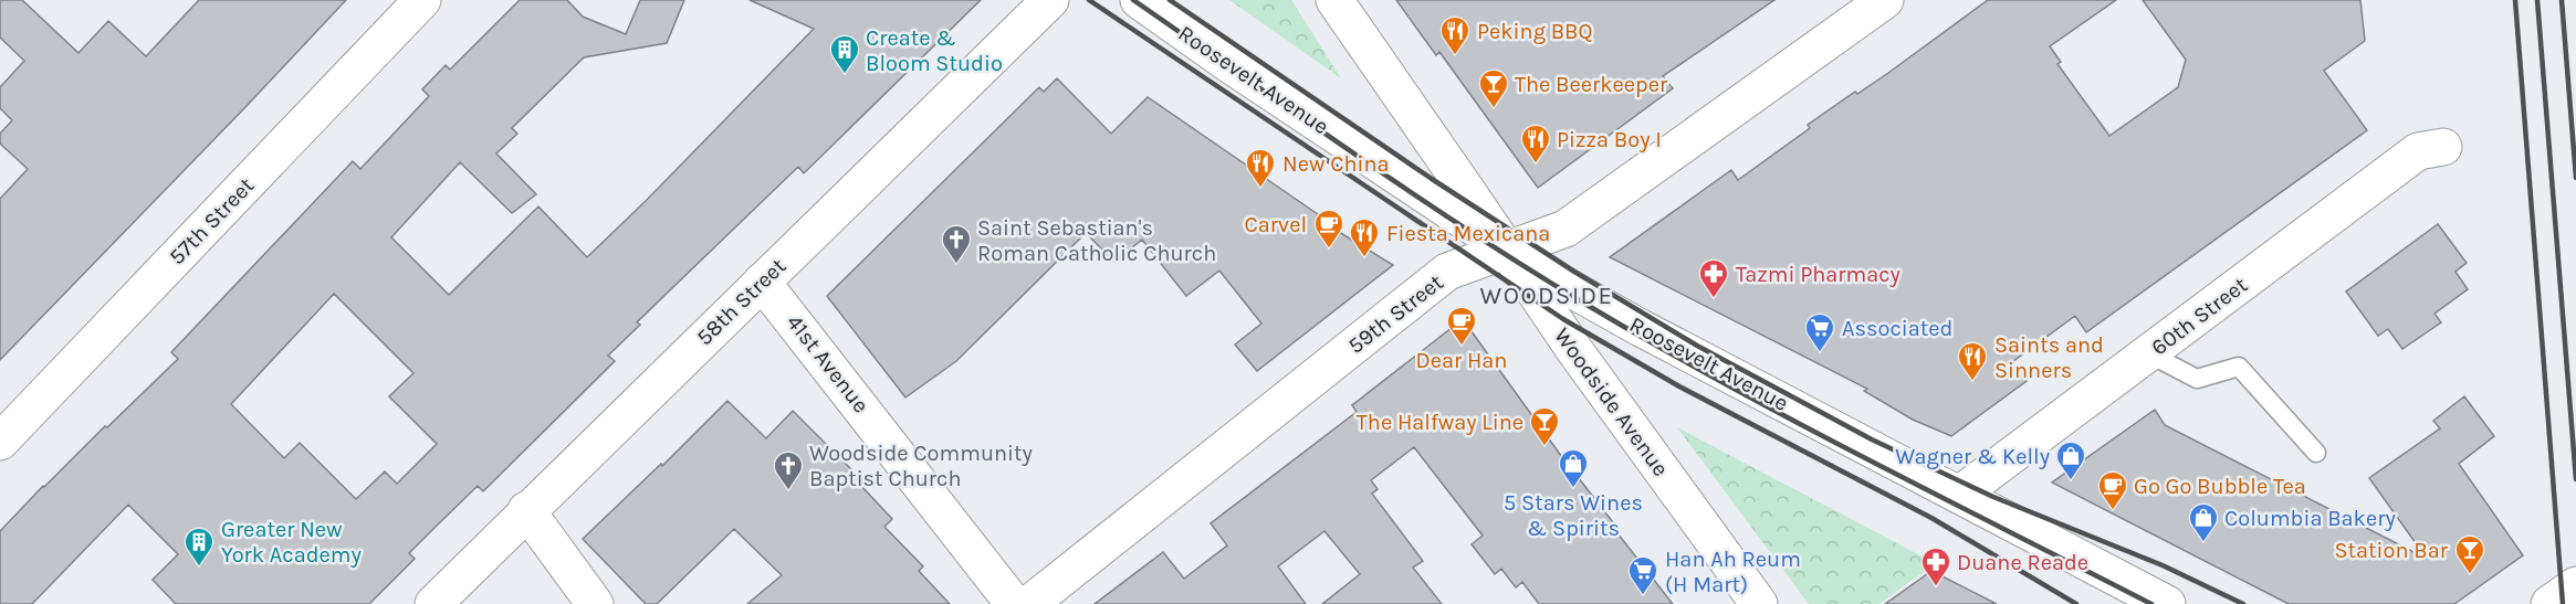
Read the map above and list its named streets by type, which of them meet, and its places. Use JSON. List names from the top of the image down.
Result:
{
  "streets": {
    "street": [
      "Roosevelt Avenue",
      "57th Street",
      "58th Street",
      "59th Street",
      "60th Street",
      "41st Avenue",
      "Woodside Avenue"
    ]
  },
  "crossings": [
    ["Roosevelt Avenue", "59th Street"],
    ["Roosevelt Avenue", "60th Street"],
    ["Roosevelt Avenue", "Woodside Avenue"],
    ["58th Street", "41st Avenue"],
    ["59th Street", "Woodside Avenue"]
  ],
  "districts": ["WOODSIDE"],
  "places": {
    "restaurant": [
      "Peking BBQ",
      "Pizza Boy I",
      "New China",
      "Fiesta Mexicana",
      "Saints and Sinners"
    ],
    "building": ["Create & Bloom Studio", "Greater New York Academy"],
    "bar": ["The Beerkeeper", "The Halfway Line", "Station Bar"],
    "cafe": ["Carvel", "Dear Han", "Go Go Bubble Tea"],
    "church": ["Saint Sebastian's Roman Catholic Church", "Woodside Community Baptist Church"],
    "pharmacy": ["Tazmi Pharmacy", "Duane Reade"],
    "supermarket": ["Associated", "Han Ah Reum (H Mart)"],
    "shop": ["Wagner & Kelly", "5 Stars Wines & Spirits", "Columbia Bakery"]
  }
}
